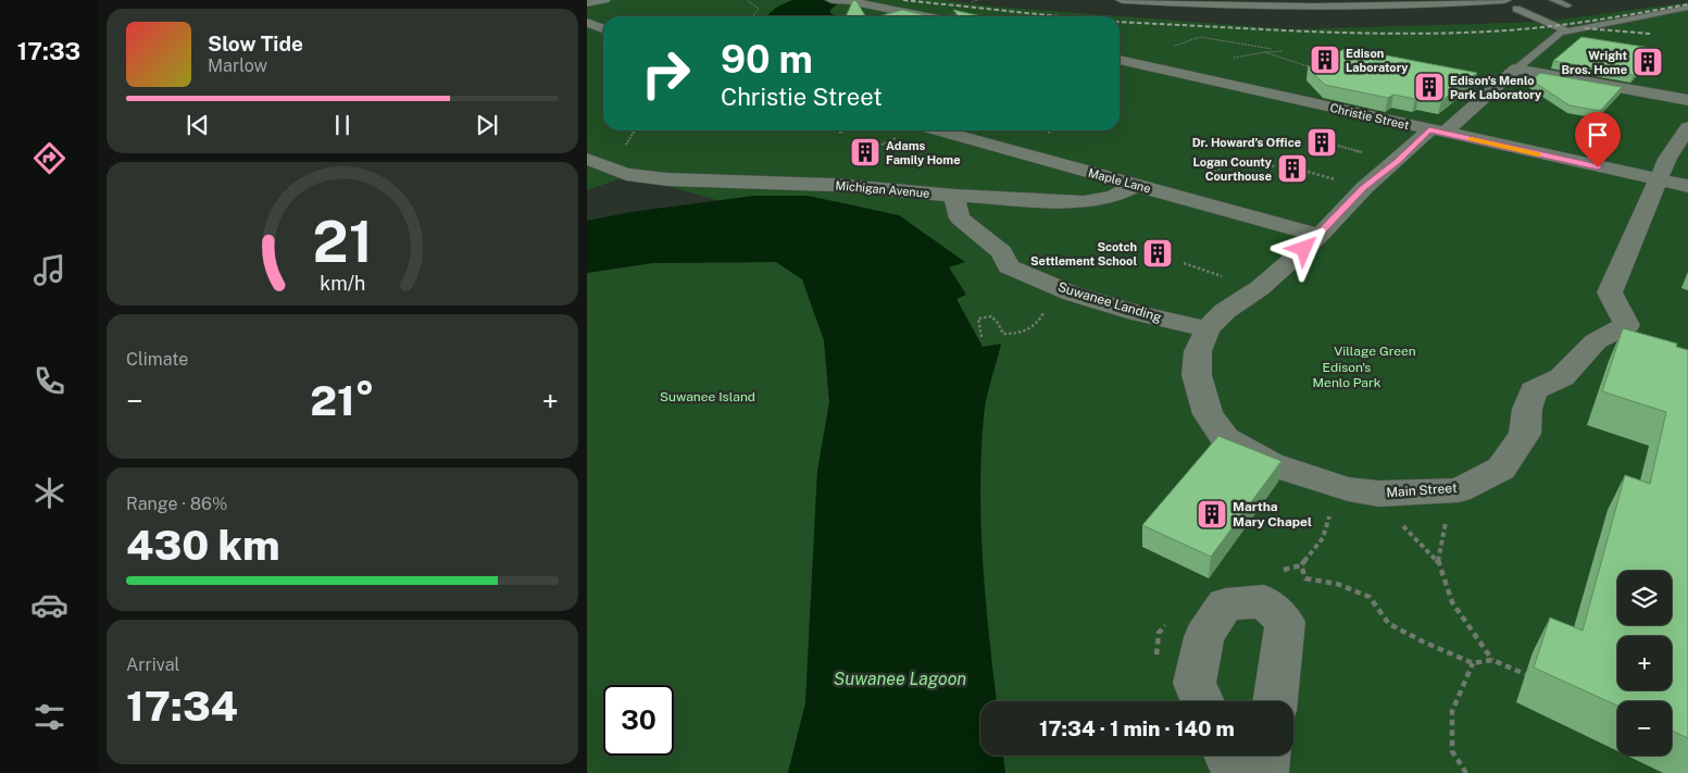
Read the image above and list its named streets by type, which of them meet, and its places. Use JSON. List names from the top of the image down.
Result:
{
  "streets": {
    "street": [
      "Christie Street",
      "Maple Lane",
      "Michigan Avenue",
      "Suwanee Landing",
      "Main Street"
    ]
  },
  "crossings": [
    ["Christie Street", "Main Street"],
    ["Maple Lane", "Michigan Avenue"],
    ["Maple Lane", "Main Street"],
    ["Michigan Avenue", "Suwanee Landing"],
    ["Suwanee Landing", "Main Street"]
  ],
  "water": ["Suwanee Lagoon"],
  "parks": ["Village Green", "Edison's Menlo Park", "Suwanee Island"],
  "places": {
    "building": [
      "Edison Laboratory",
      "Wright Bros. Home",
      "Edison's Menlo Park Laboratory",
      "Dr. Howard’s Office",
      "Adams Family Home",
      "Logan County Courthouse",
      "Scotch Settlement School",
      "Martha Mary Chapel"
    ]
  },
  "page": {
    "tabs": "17:33",
    "turn": ["90 m", "Christie Street"],
    "song": ["Slow Tide", "Marlow"],
    "tile": [
      "Climate",
      ["Range · 86%", "430 km"],
      ["Arrival", "17:34"]
    ],
    "heat": ["−", "21°", "+"],
    "map_buttons": ["+", "−"],
    "limit": "30",
    "trip": "17:34 · 1 min · 140 m",
    "gauge": ["21", "km/h"]
  }
}
